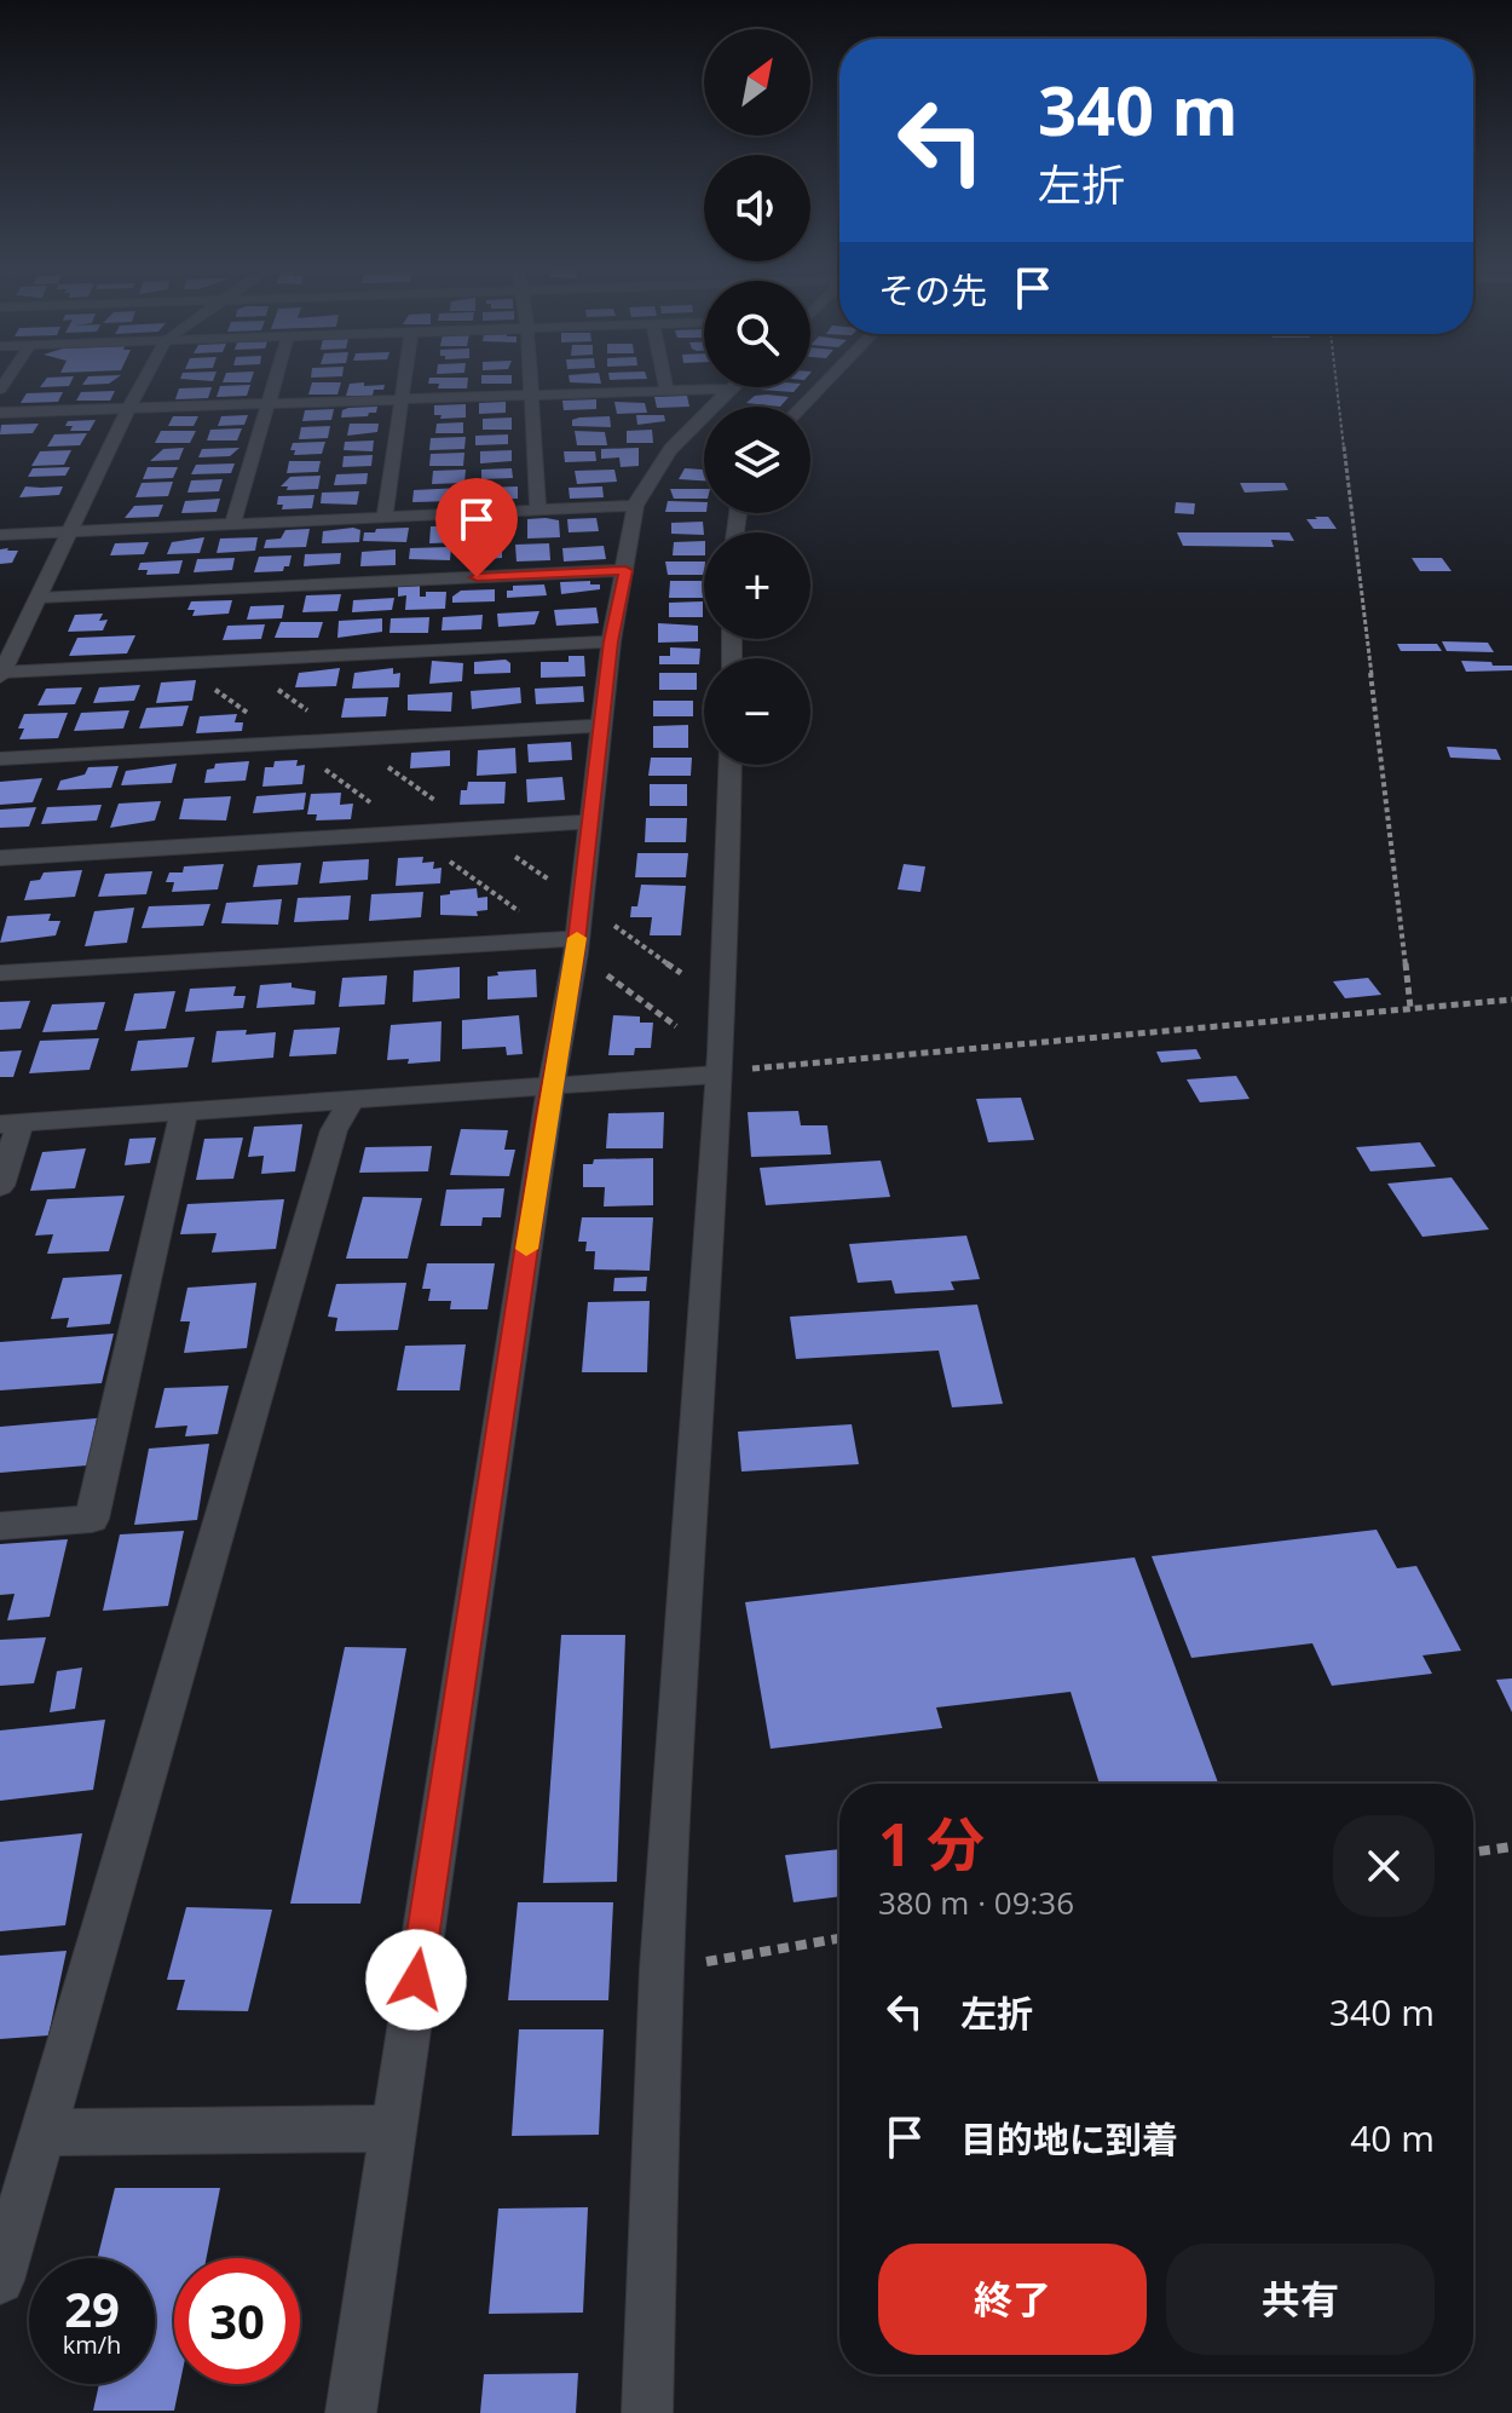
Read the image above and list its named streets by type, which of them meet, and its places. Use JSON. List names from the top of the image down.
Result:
{
  "north": "top right",
  "page": {
    "map_buttons": ["+", "−"],
    "turn": ["340 m", "左折"],
    "then": "その先",
    "heading": ["1 分", "380 m · 09:36"],
    "list": [
      {
        "name": "左折",
        "value": "340 m"
      },
      {
        "name": "目的地に到着",
        "value": "40 m"
      }
    ],
    "buttons": ["終了", "共有"],
    "speed": "29 km/h",
    "limit": "30"
  }
}
